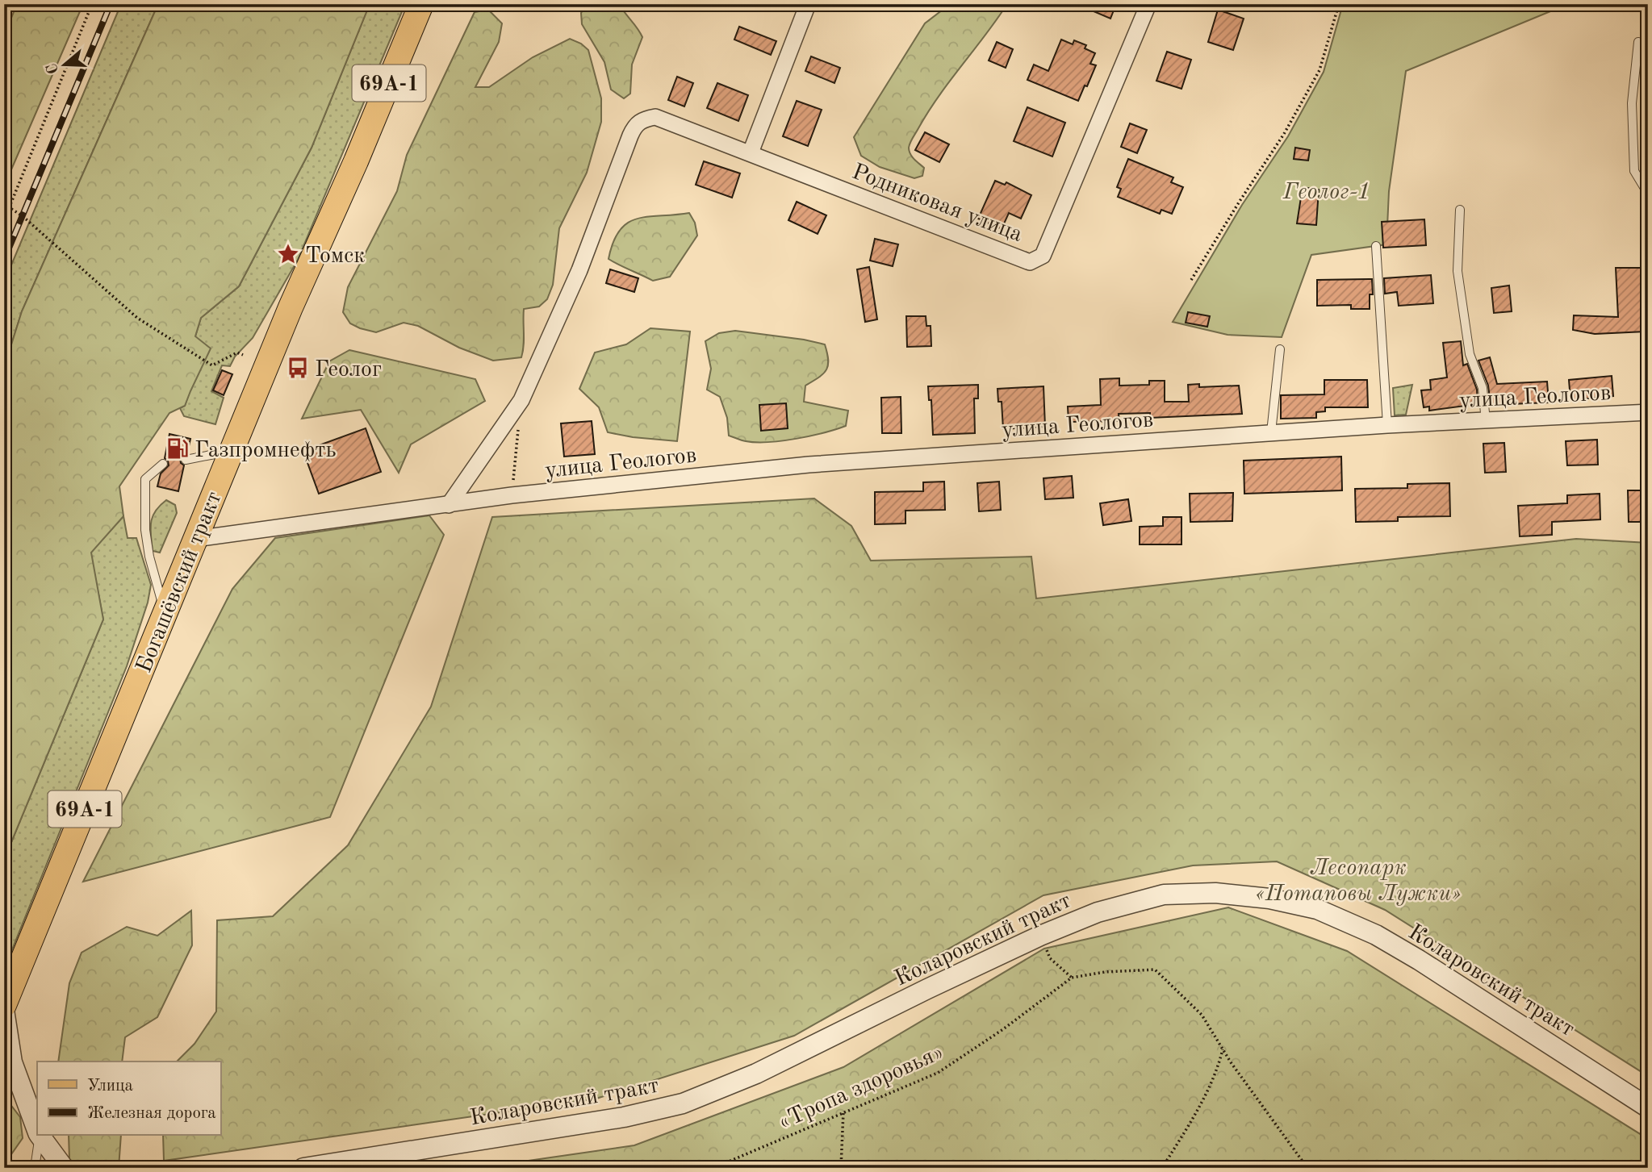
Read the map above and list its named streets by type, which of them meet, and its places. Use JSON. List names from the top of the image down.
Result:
{
  "streets": {
    "main road": ["69А-1", "Богашёвский тракт"],
    "street": ["Родниковая улица", "улица Геологов", "Коларовский тракт"],
    "path": ["«Тропа здоровья»"]
  },
  "crossings": [
    ["улица Геологов", "Богашёвский тракт"]
  ],
  "parks": ["Геолог-1", "Лесопарк «Потаповы Лужки»"],
  "places": {
    "place": ["Томск"],
    "bus stop": ["Геолог"],
    "fuel station": ["Газпромнефть"]
  },
  "legend": ["Улица", "Железная дорога"],
  "north": "left"
}
